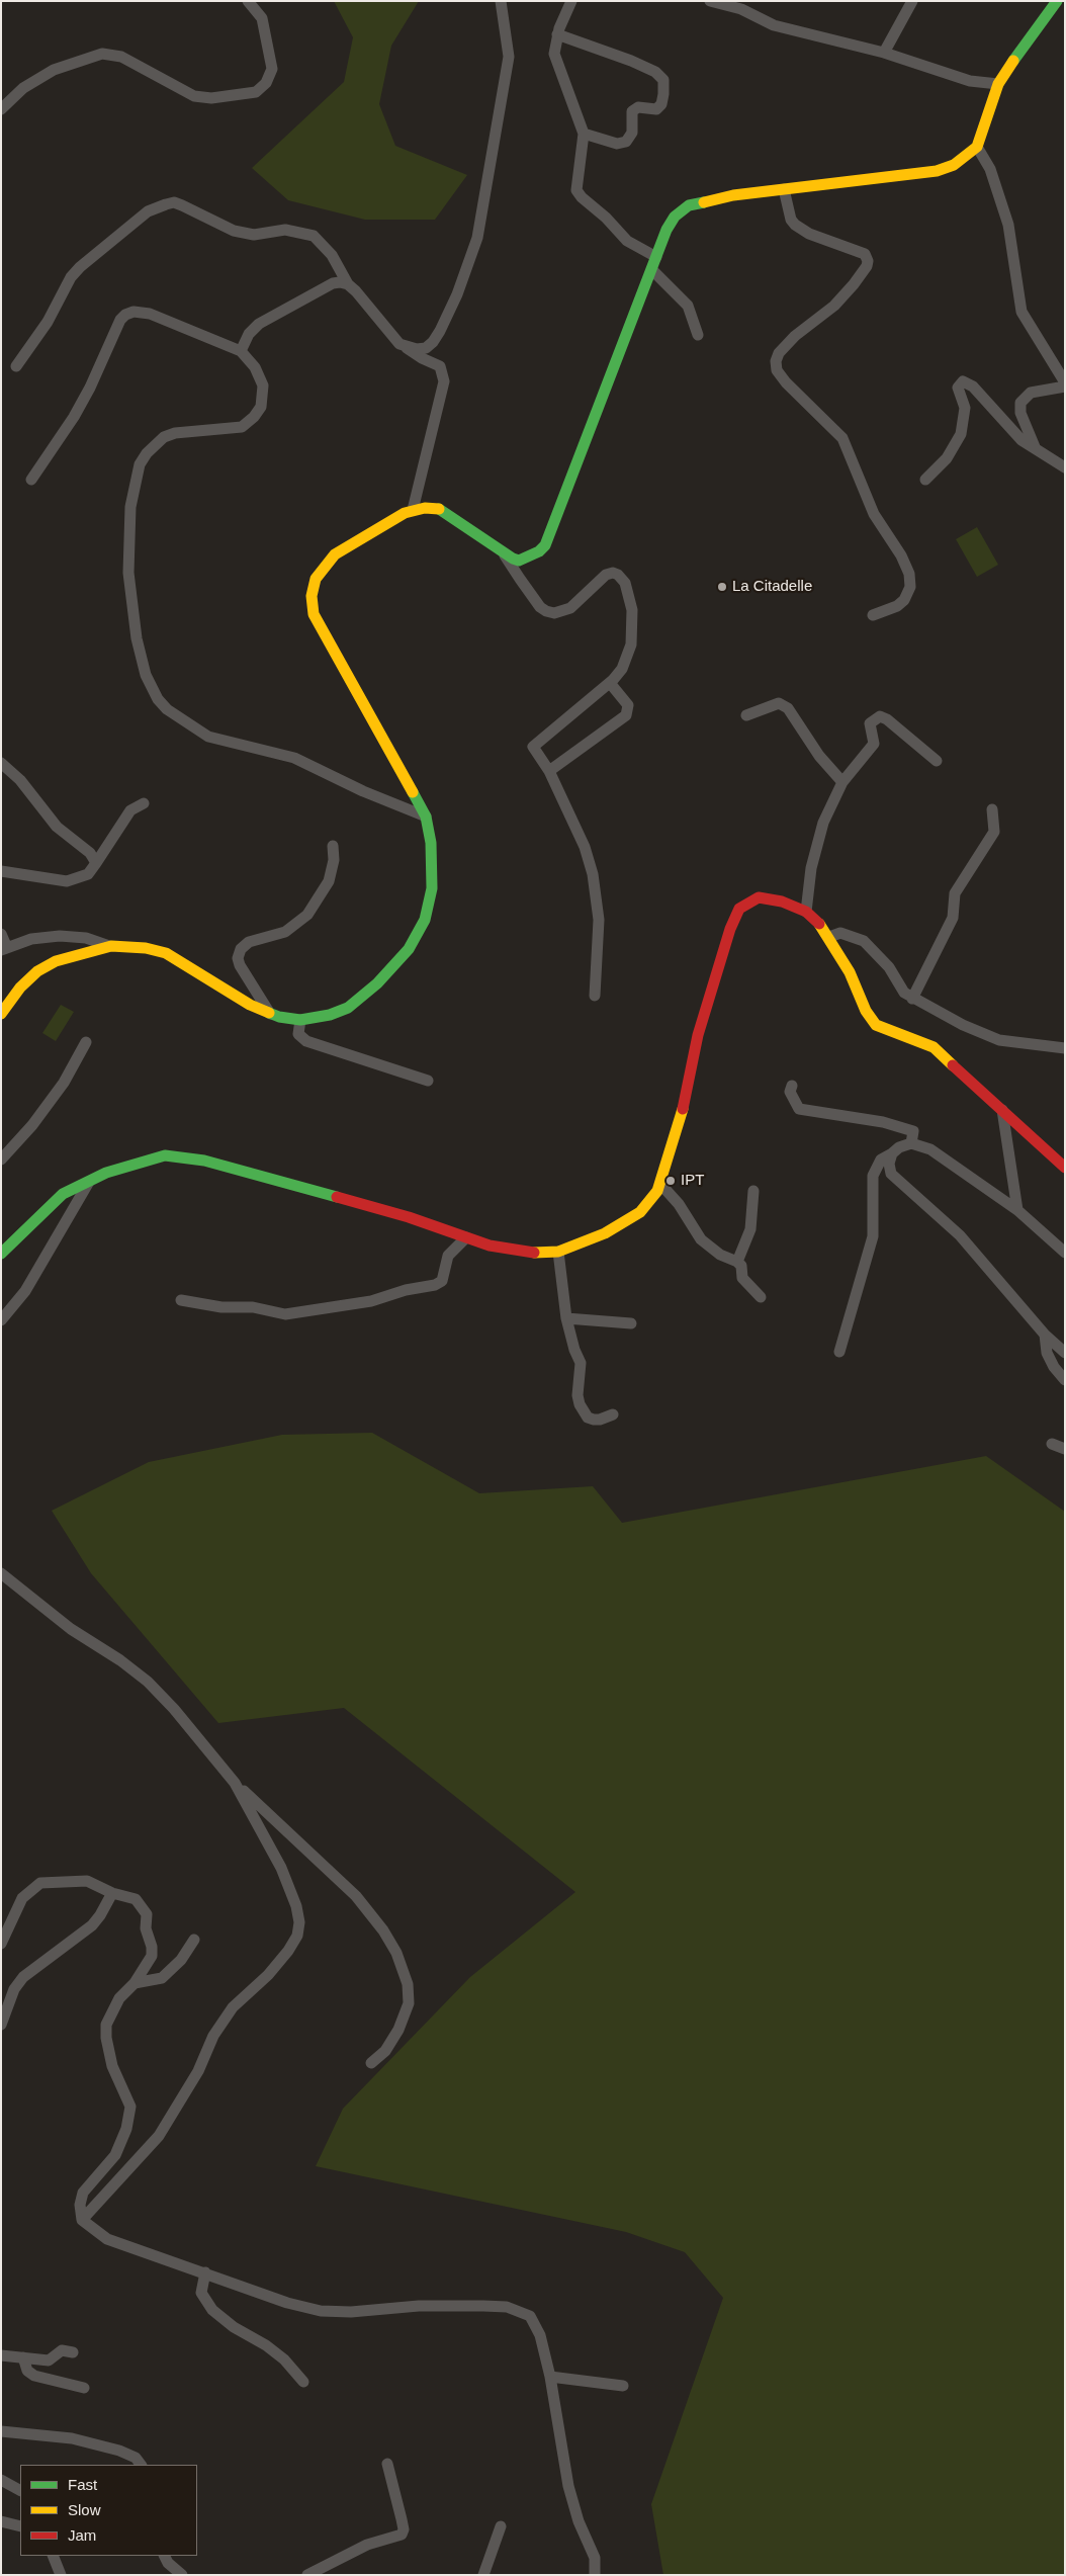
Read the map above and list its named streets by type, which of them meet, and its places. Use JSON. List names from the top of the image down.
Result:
{
  "places": ["La Citadelle", "IPT"],
  "legend": ["Fast", "Slow", "Jam"]
}
